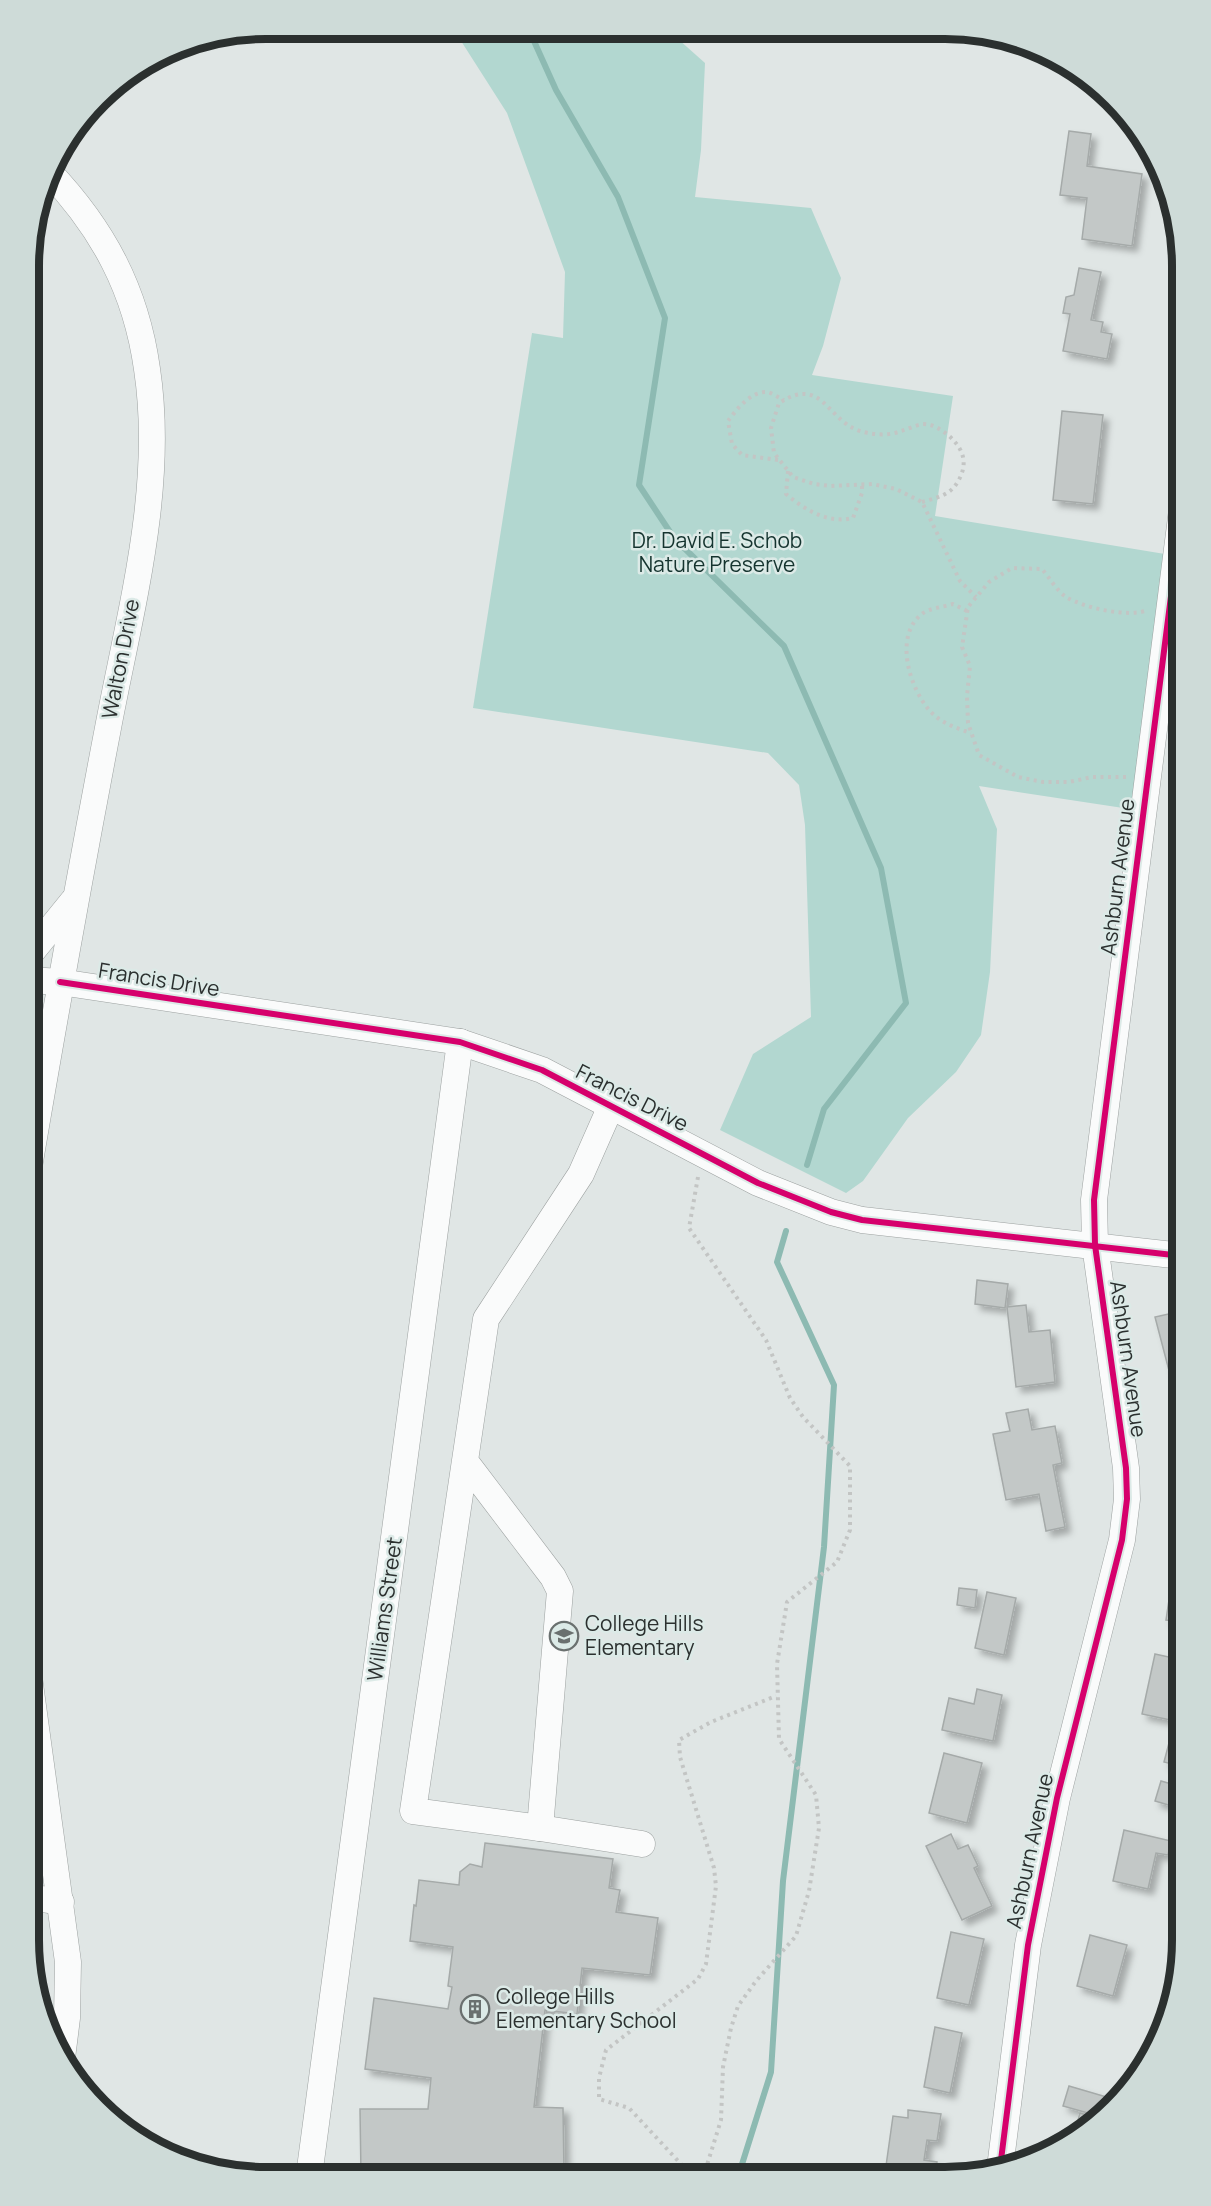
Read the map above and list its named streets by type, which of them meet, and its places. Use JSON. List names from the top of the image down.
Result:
{
  "streets": {
    "street": [
      "Walton Drive",
      "Ashburn Avenue",
      "Francis Drive",
      "Williams Street"
    ]
  },
  "crossings": [
    ["Walton Drive", "Francis Drive"],
    ["Ashburn Avenue", "Francis Drive"],
    ["Francis Drive", "Williams Street"]
  ],
  "parks": ["Dr. David E. Schob Nature Preserve"],
  "places": {
    "school or university": ["College Hills Elementary"],
    "building": ["College Hills Elementary School"]
  }
}
